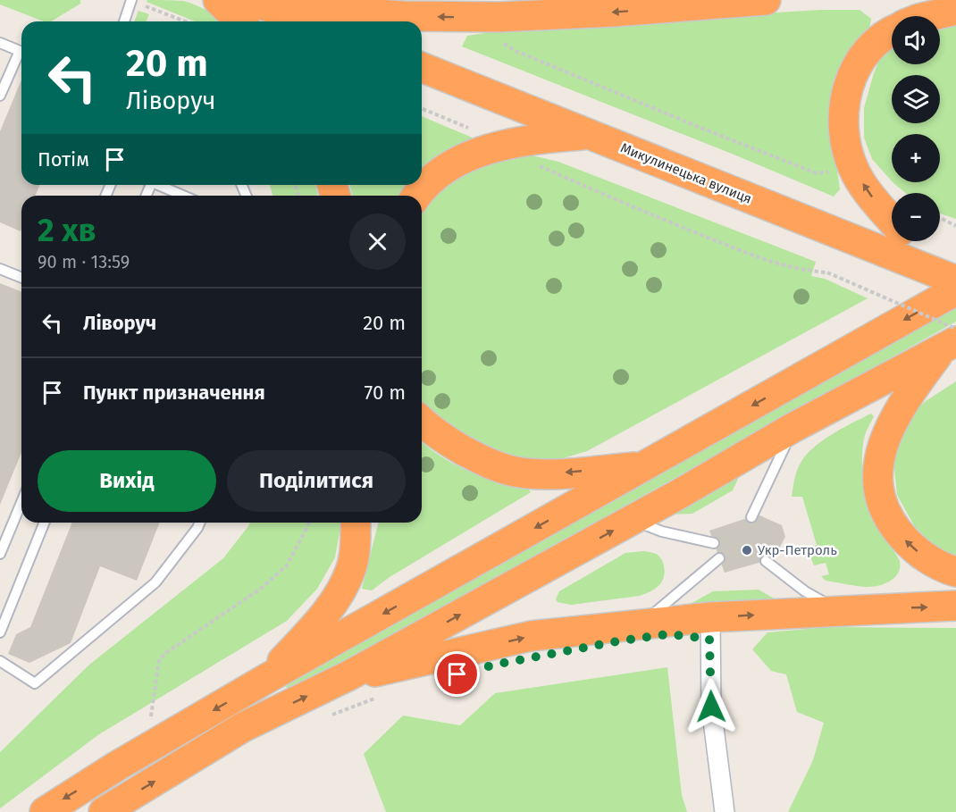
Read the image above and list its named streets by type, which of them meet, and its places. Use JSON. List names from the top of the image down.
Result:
{
  "streets": {
    "highway": ["Микулинецька вулиця"]
  },
  "places": ["Укр-Петроль"],
  "page": {
    "map_buttons": ["+", "−"],
    "turn": ["20 m", "Ліворуч"],
    "then": "Потім",
    "heading": ["2 хв", "90 m · 13:59"],
    "list": [
      {
        "name": "Ліворуч",
        "value": "20 m"
      },
      {
        "name": "Пункт призначення",
        "value": "70 m"
      }
    ],
    "buttons": ["Вихід", "Поділитися"]
  }
}
